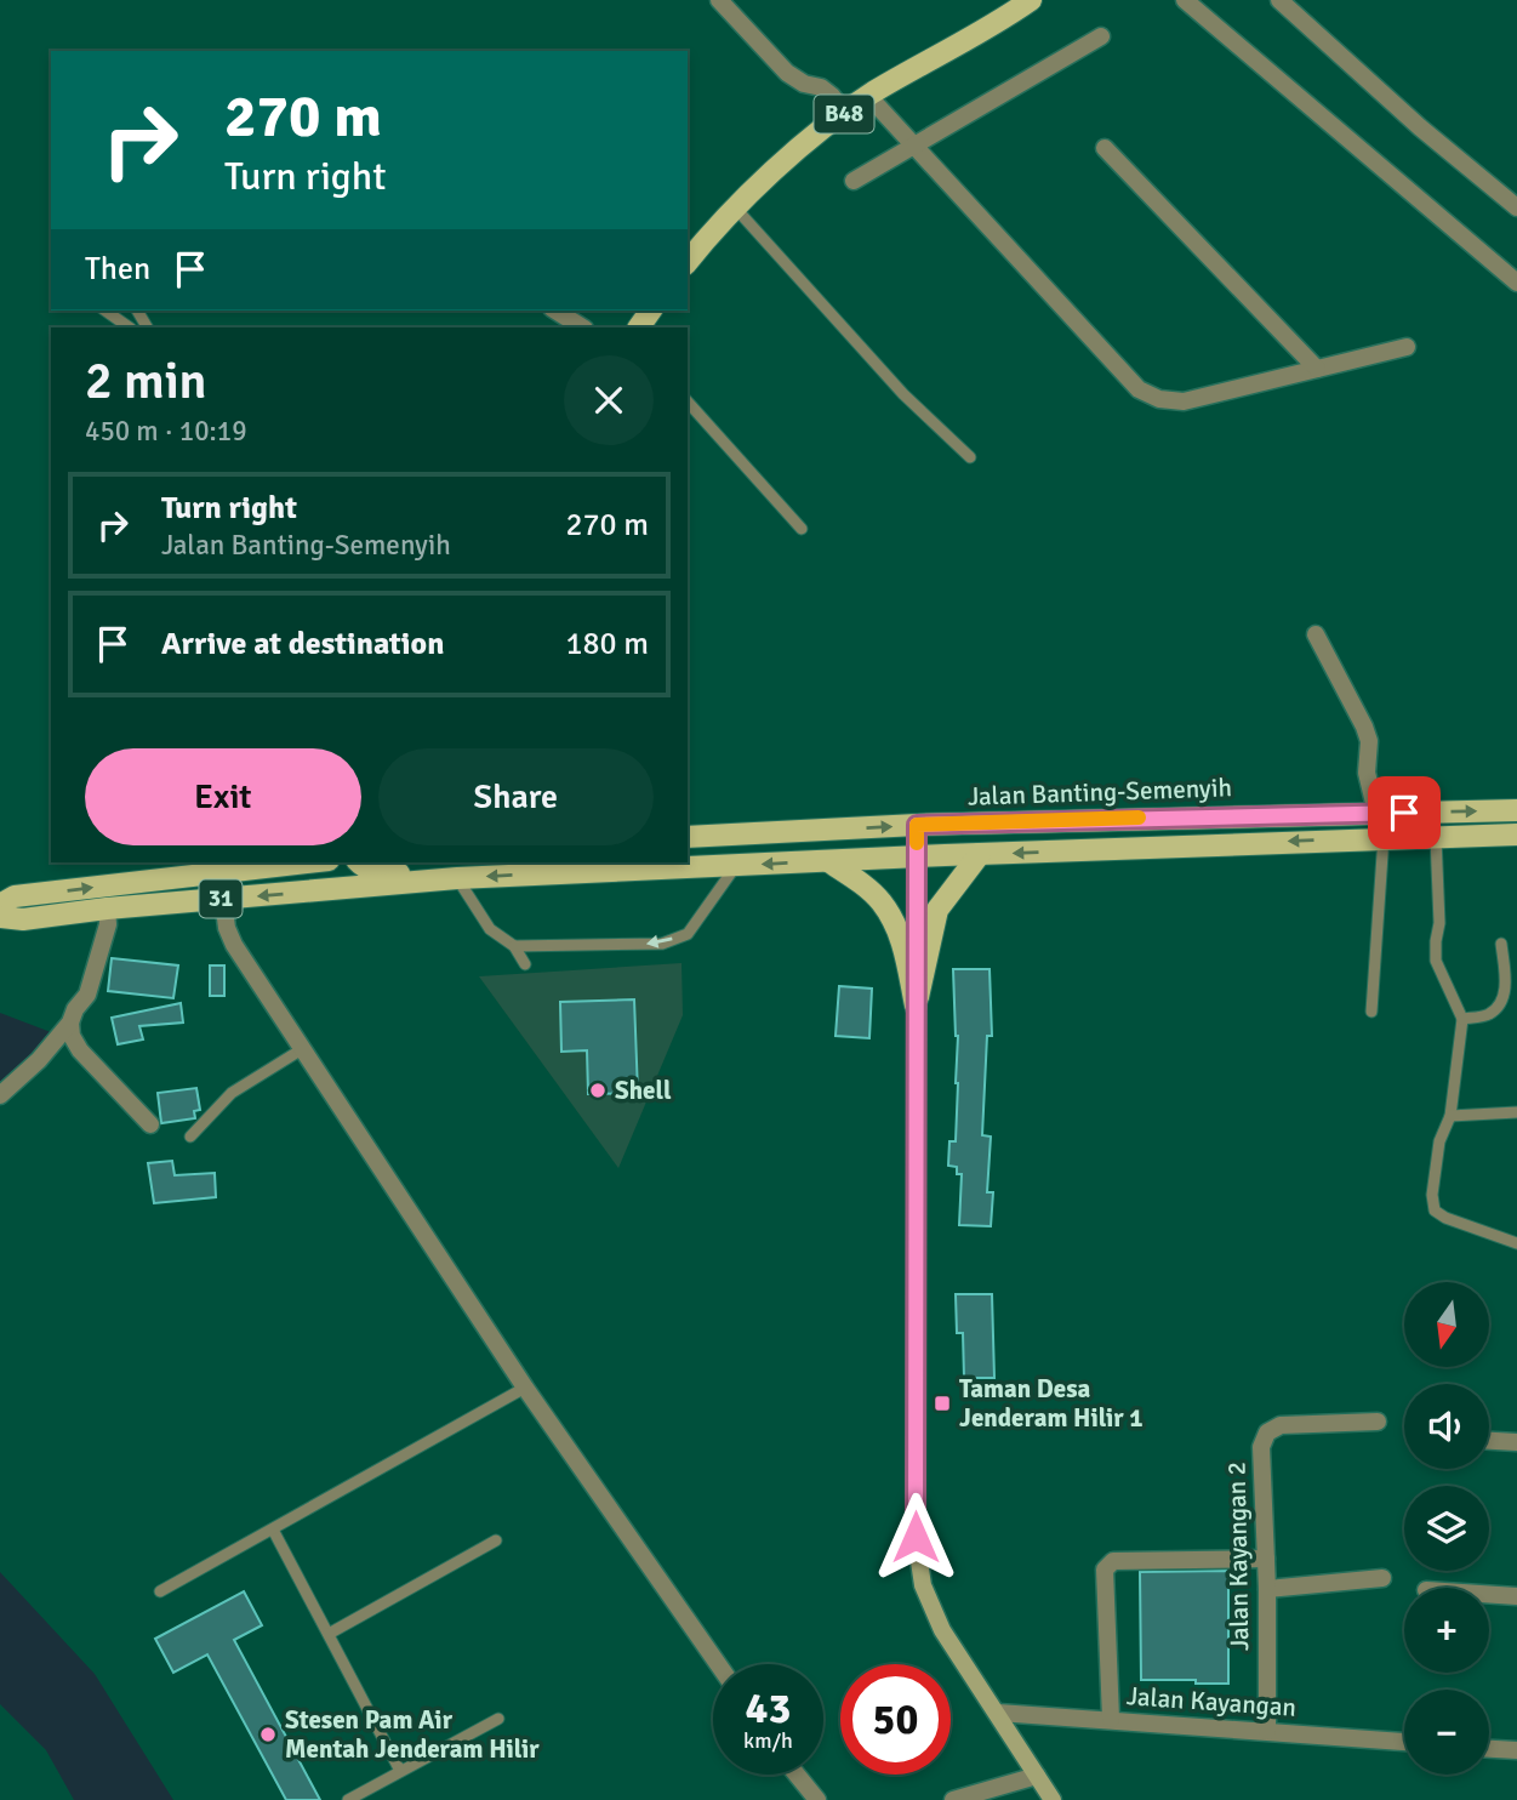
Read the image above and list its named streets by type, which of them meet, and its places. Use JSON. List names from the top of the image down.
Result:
{
  "streets": {
    "main road": ["B48", "Jalan Banting-Semenyih", "31"],
    "street": ["Jalan Kayangan 2", "Jalan Kayangan"]
  },
  "crossings": [
    ["Jalan Kayangan 2", "Jalan Kayangan"]
  ],
  "places": {
    "other": ["Shell", "Stesen Pam Air Mentah Jenderam Hilir"],
    "transit": ["Taman Desa Jenderam Hilir 1"]
  },
  "north": "bottom",
  "page": {
    "turn": ["270 m", "Turn right"],
    "then": "Then",
    "heading": ["2 min", "450 m · 10:19"],
    "list": [
      {
        "name": "Turn right",
        "note": "Jalan Banting-Semenyih",
        "value": "270 m"
      },
      {
        "name": "Arrive at destination",
        "value": "180 m"
      }
    ],
    "buttons": ["Exit", "Share"],
    "map_buttons": ["+", "−"],
    "speed": "43 km/h",
    "limit": "50"
  }
}
